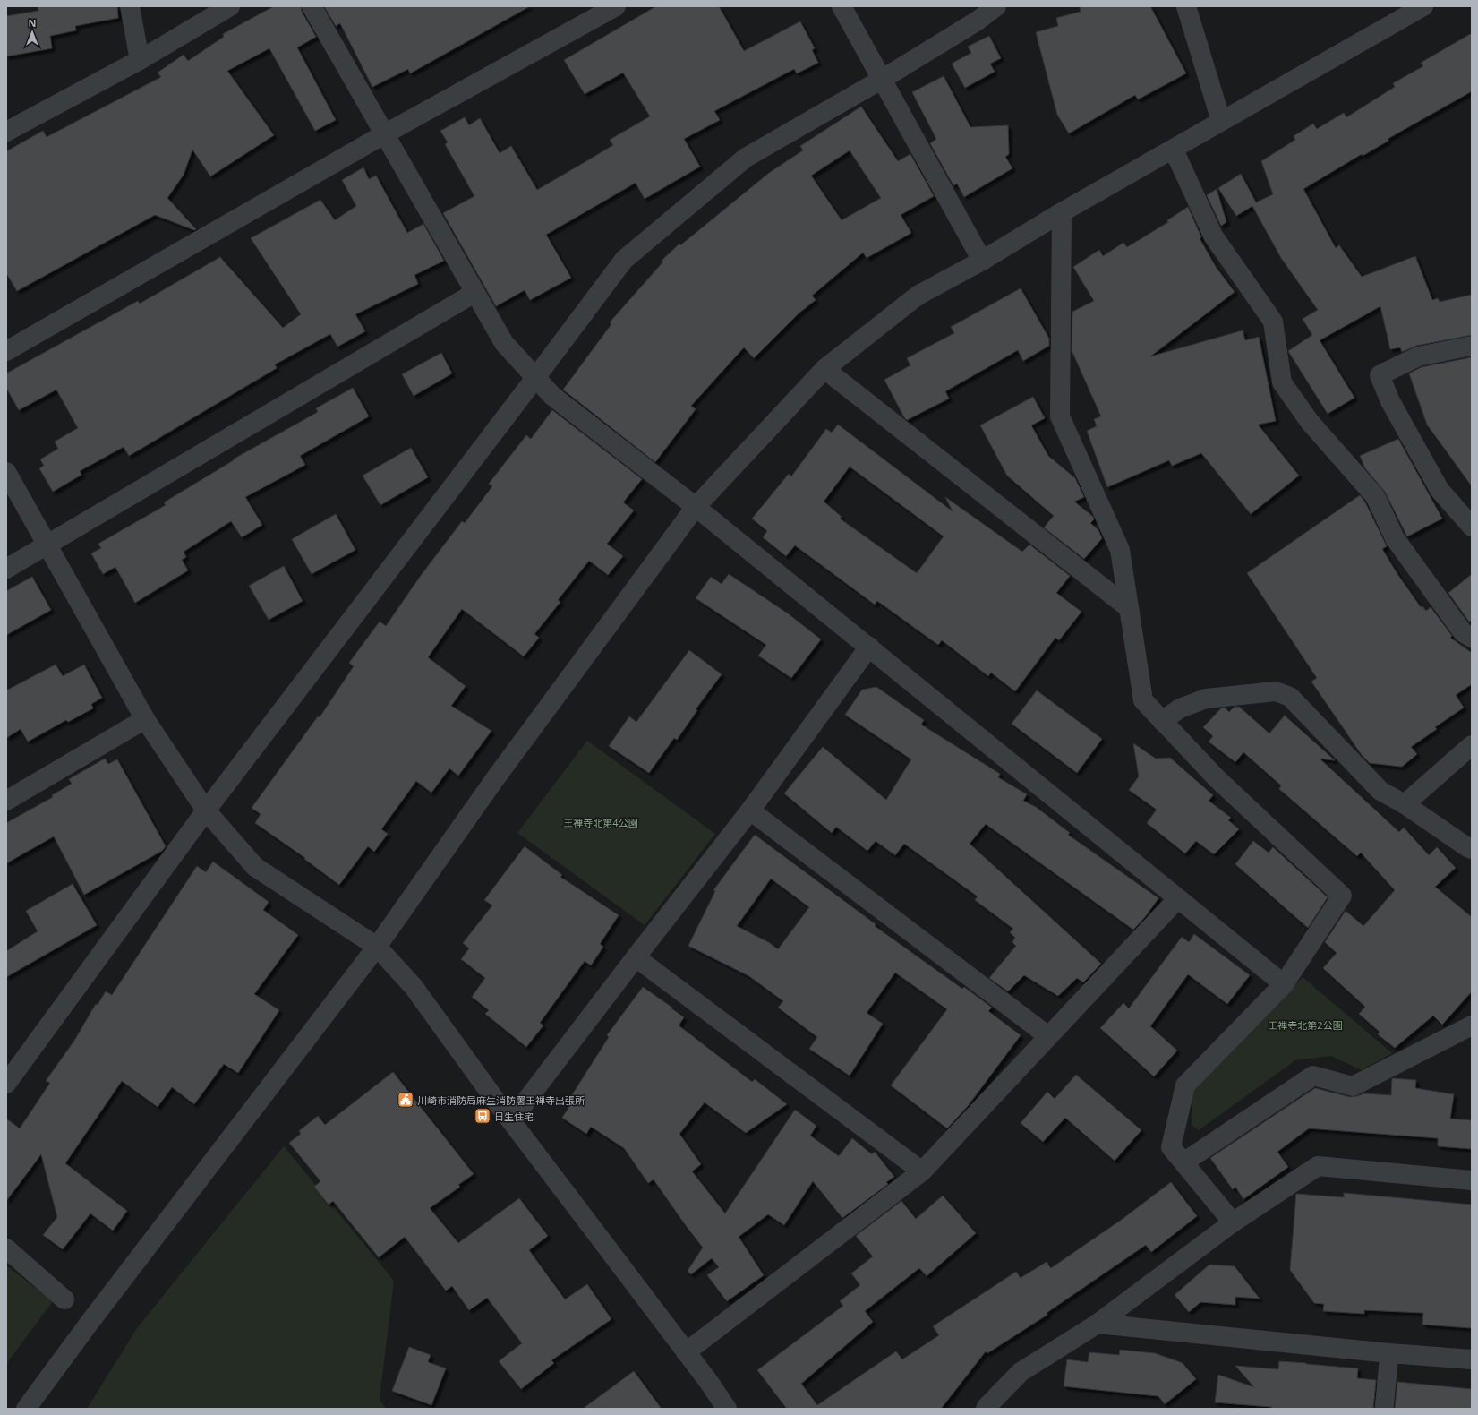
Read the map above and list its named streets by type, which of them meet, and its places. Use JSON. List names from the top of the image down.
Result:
{
  "parks": ["王禅寺北第4公園", "王禅寺北第2公園"],
  "places": {
    "public building": ["川崎市消防局麻生消防署王禅寺出張所"],
    "bus stop": ["日生住宅"]
  },
  "north": "top"
}
